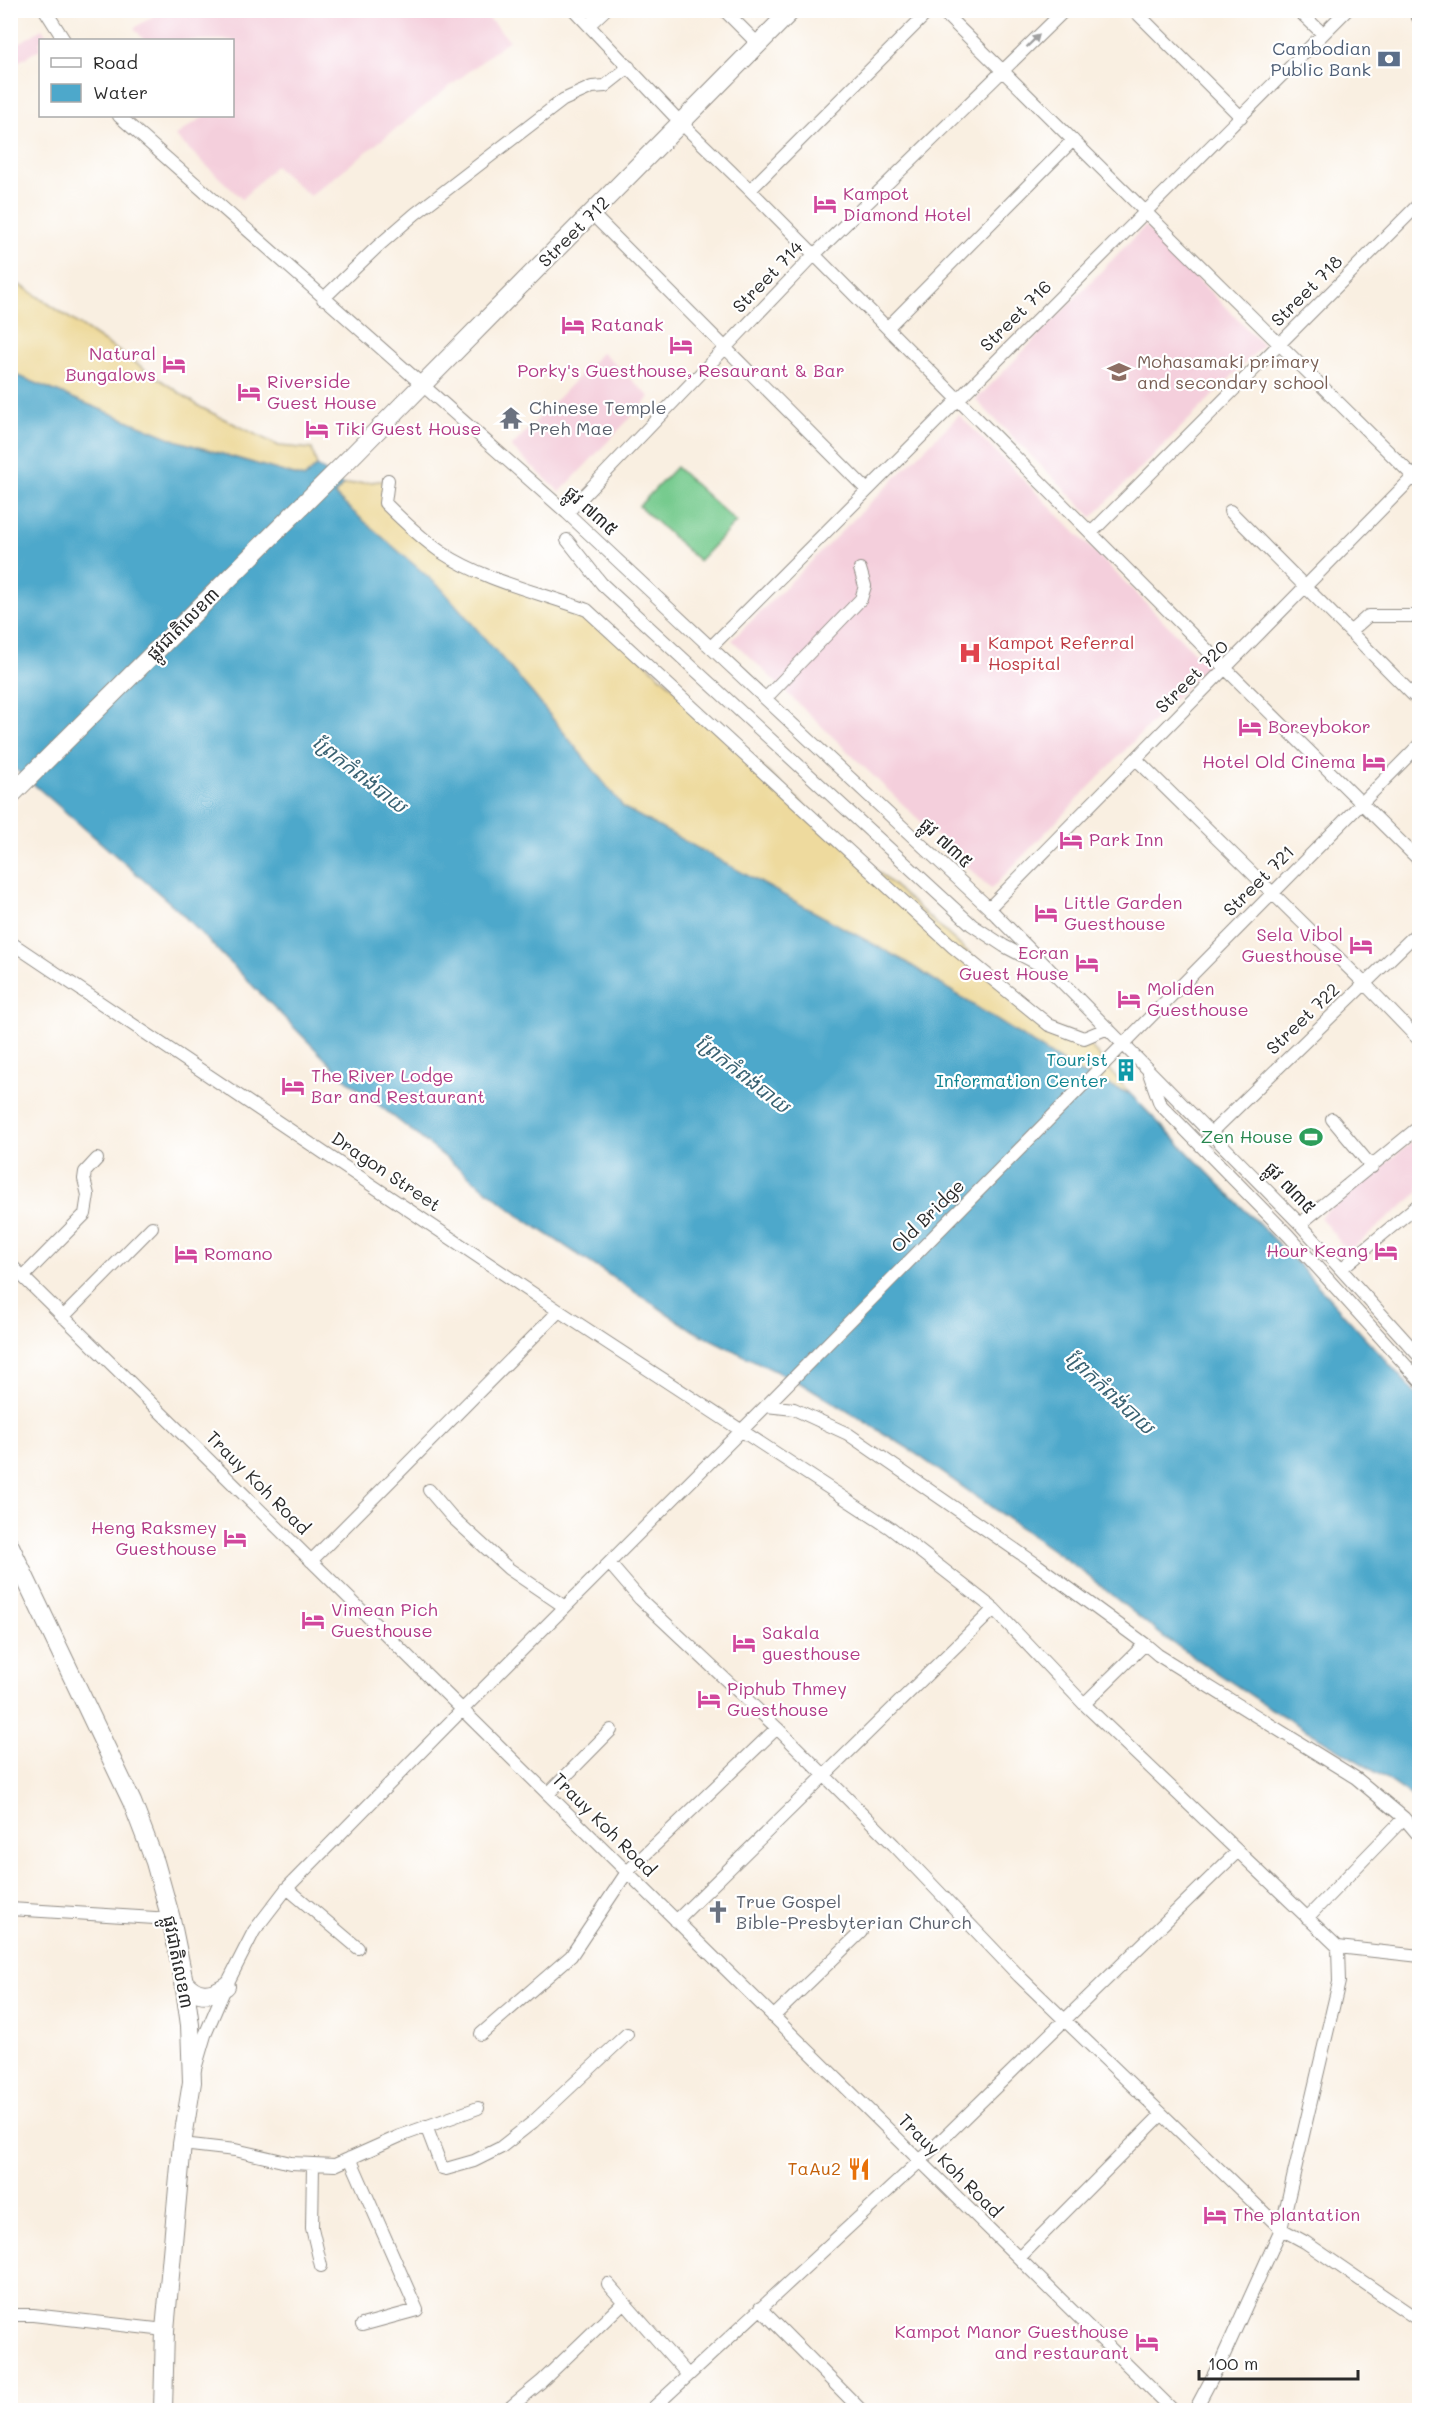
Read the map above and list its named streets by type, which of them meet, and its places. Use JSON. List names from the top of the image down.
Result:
{
  "streets": {
    "highway": ["Street 712", "ផ្លូវជាតិលេខ៣"],
    "street": [
      "Street 714",
      "Street 718",
      "Street 716",
      "ផ្លូវ ៧៣៥",
      "Street 720",
      "Street 721",
      "Street 722",
      "Dragon Street",
      "Old Bridge",
      "Trauy Koh Road"
    ]
  },
  "crossings": [
    ["Street 712", "ផ្លូវ ៧៣៥"],
    ["Street 712", "ផ្លូវជាតិលេខ៣"],
    ["Street 714", "ផ្លូវ ៧៣៥"],
    ["Street 716", "ផ្លូវ ៧៣៥"],
    ["ផ្លូវ ៧៣៥", "Street 720"],
    ["ផ្លូវ ៧៣៥", "Street 721"],
    ["ផ្លូវ ៧៣៥", "Street 722"],
    ["ផ្លូវជាតិលេខ៣", "Old Bridge"],
    ["Street 721", "Old Bridge"],
    ["Dragon Street", "Old Bridge"],
    ["Old Bridge", "Trauy Koh Road"]
  ],
  "water": ["ព្រែកកំពង់បាយ"],
  "places": {
    "bank": ["Cambodian Public Bank"],
    "hotel": [
      "Kampot Diamond Hotel",
      "Ratanak",
      "Porky's Guesthouse, Resaurant & Bar",
      "Natural Bungalows",
      "Riverside Guest House",
      "Tiki Guest House",
      "Boreybokor",
      "Hotel Old Cinema",
      "Park Inn",
      "Little Garden Guesthouse",
      "Sela Vibol Guesthouse",
      "Ecran Guest House",
      "Moliden Guesthouse",
      "The River Lodge Bar and Restaurant",
      "Hour Keang",
      "Romano",
      "Heng Raksmey Guesthouse",
      "Vimean Pich Guesthouse",
      "Sakala guesthouse",
      "Piphub Thmey Guesthouse",
      "The plantation",
      "Kampot Manor Guesthouse and restaurant"
    ],
    "school or university": ["Mohasamaki primary and secondary school"],
    "temple": ["Chinese Temple Preh Mae"],
    "hospital": ["Kampot Referral Hospital"],
    "building": ["Tourist Information Center"],
    "sports": ["Zen House"],
    "church": ["True Gospel Bible-Presbyterian Church"],
    "restaurant": ["TaAu2"]
  },
  "legend": ["Road", "Water"],
  "scale_bar": "100 m"
}
